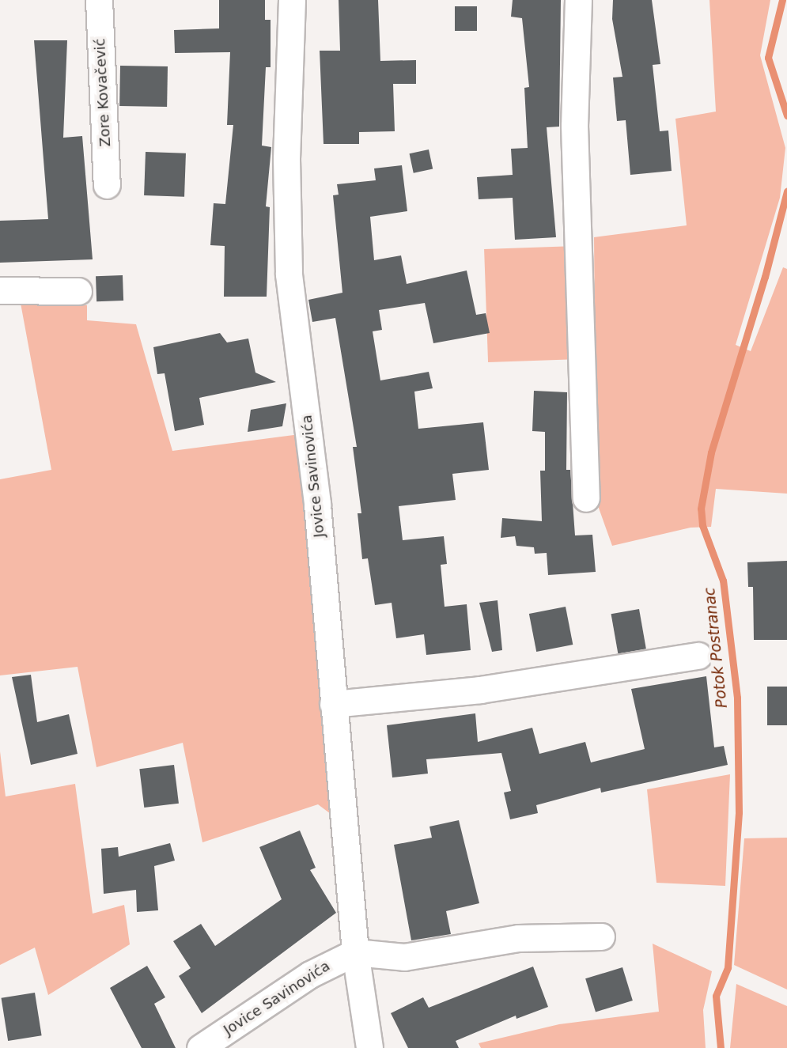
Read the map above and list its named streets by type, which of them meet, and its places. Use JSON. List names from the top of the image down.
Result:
{
  "streets": {
    "street": ["Zore Kovačević", "Jovice Savinovića"]
  },
  "water": ["Potok Postranac"]
}
